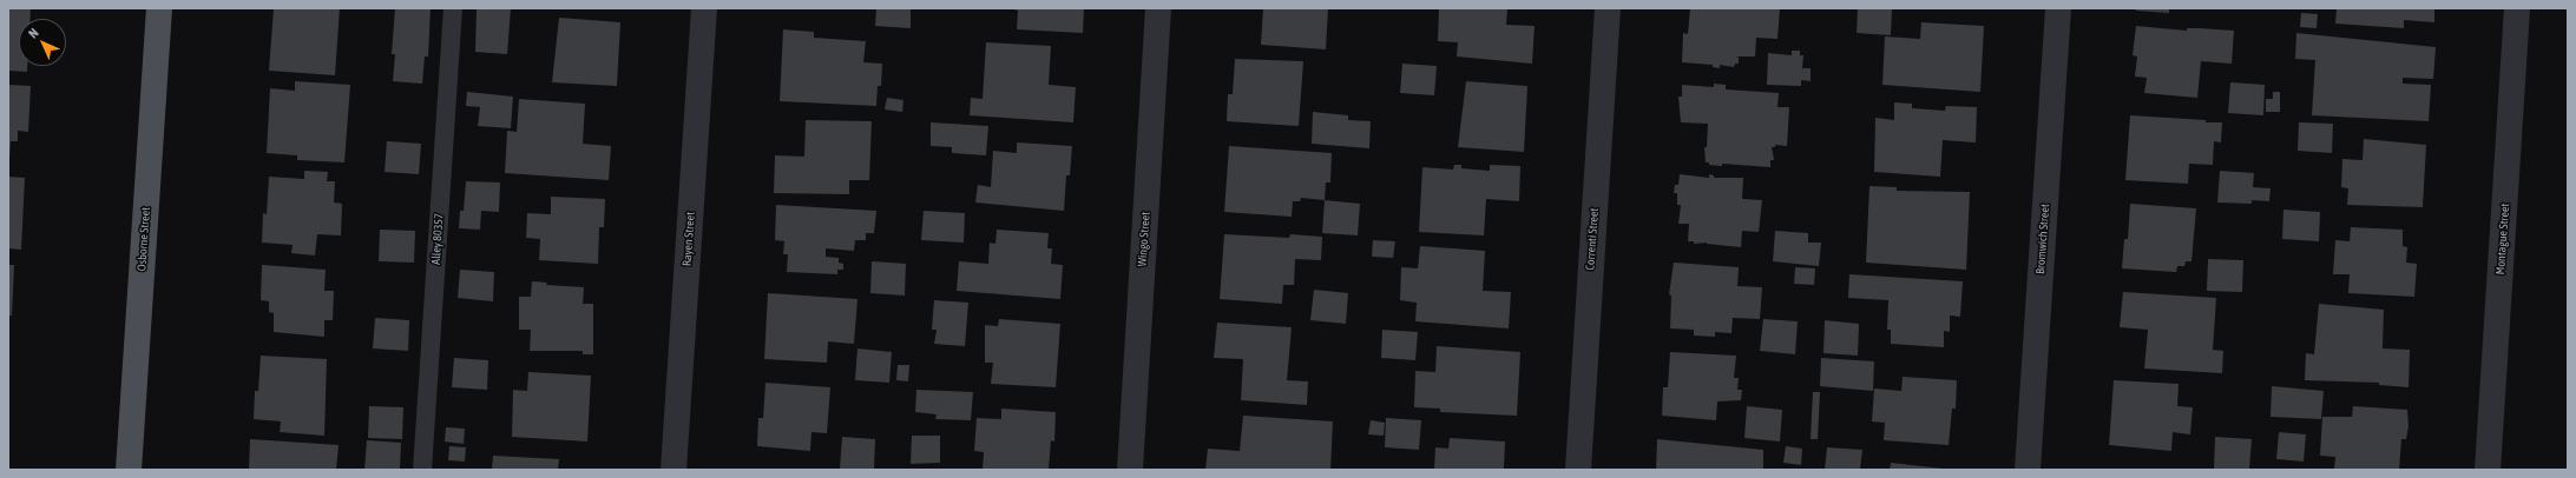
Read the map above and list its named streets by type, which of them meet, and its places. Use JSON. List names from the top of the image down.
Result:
{
  "streets": {
    "main road": ["Osborne Street"],
    "street": [
      "Rayen Street",
      "Wingo Street",
      "Correnti Street",
      "Bromwich Street",
      "Montague Street"
    ],
    "lane": ["Alley 80357"]
  },
  "north": "top left"
}
